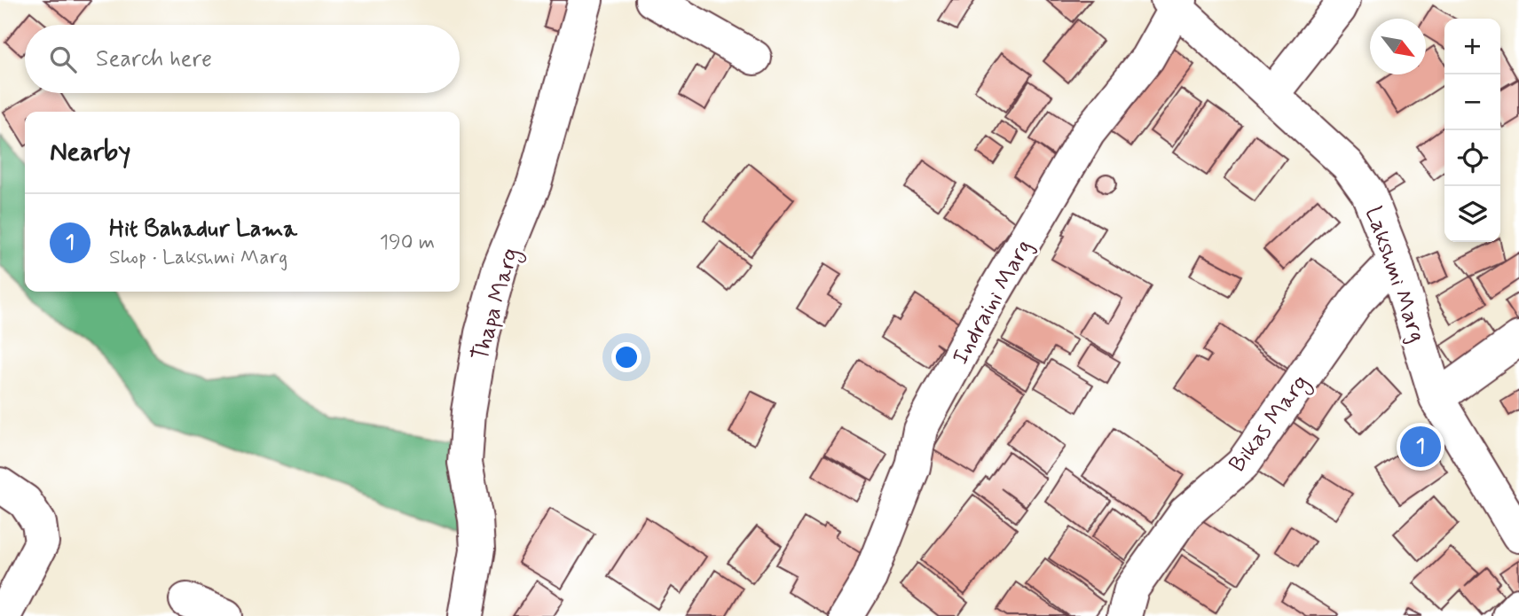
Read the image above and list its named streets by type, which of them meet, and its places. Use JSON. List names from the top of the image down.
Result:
{
  "streets": {
    "street": [
      "Lakshmi Marg",
      "Indraini Marg",
      "Thapa Marg",
      "Bikas Marg"
    ]
  },
  "crossings": [
    ["Lakshmi Marg", "Indraini Marg"],
    ["Lakshmi Marg", "Bikas Marg"]
  ],
  "north": "bottom right",
  "page": {
    "map_buttons": ["+", "−"],
    "search": "Search here",
    "heading": "Nearby",
    "list": [
      {
        "mark": "1",
        "name": "Hit Bahadur Lama",
        "note": "Shop · Lakshmi Marg",
        "value": "190 m"
      }
    ],
    "pins": "1"
  }
}
